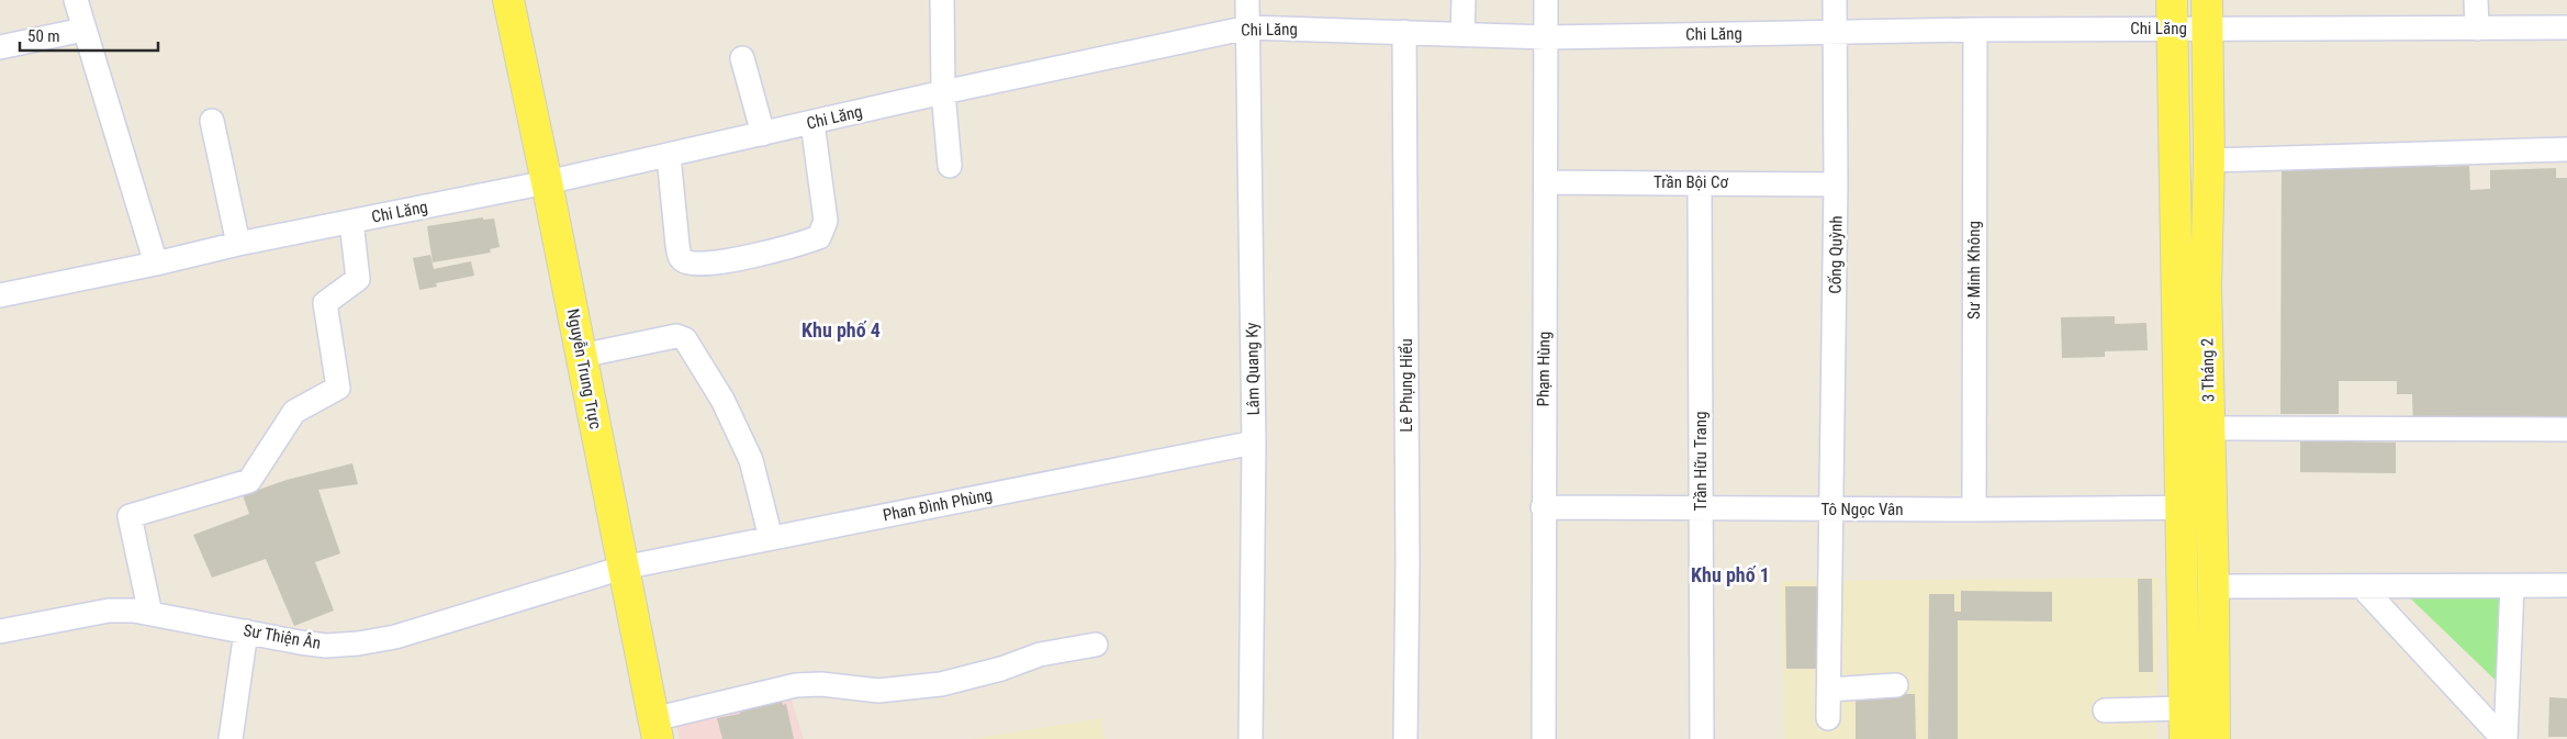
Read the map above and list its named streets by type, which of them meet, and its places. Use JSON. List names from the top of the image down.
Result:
{
  "streets": {
    "main road": ["Nguyễn Trung Trực", "3 Tháng 2"],
    "street": [
      "Chi Lăng",
      "Trần Bội Cơ",
      "Cống Quỳnh",
      "Sư Minh Không",
      "Lâm Quang Ky",
      "Phạm Hùng",
      "Lê Phụng Hiểu",
      "Trần Hữu Trang",
      "Phan Đình Phùng",
      "Tô Ngọc Vân",
      "Sư Thiện Ân"
    ]
  },
  "crossings": [
    ["Chi Lăng", "Cống Quỳnh"],
    ["Chi Lăng", "Sư Minh Không"],
    ["Chi Lăng", "Nguyễn Trung Trực"],
    ["Chi Lăng", "Lâm Quang Ky"],
    ["Chi Lăng", "Phạm Hùng"],
    ["Chi Lăng", "3 Tháng 2"],
    ["Chi Lăng", "Lê Phụng Hiểu"],
    ["Trần Bội Cơ", "Cống Quỳnh"],
    ["Trần Bội Cơ", "Phạm Hùng"],
    ["Trần Bội Cơ", "Trần Hữu Trang"],
    ["Cống Quỳnh", "Tô Ngọc Vân"],
    ["Sư Minh Không", "Tô Ngọc Vân"],
    ["Nguyễn Trung Trực", "Phan Đình Phùng"],
    ["Nguyễn Trung Trực", "Sư Thiện Ân"],
    ["Lâm Quang Ky", "Phan Đình Phùng"],
    ["Phạm Hùng", "Tô Ngọc Vân"],
    ["3 Tháng 2", "Tô Ngọc Vân"],
    ["Trần Hữu Trang", "Tô Ngọc Vân"],
    ["Phan Đình Phùng", "Sư Thiện Ân"]
  ],
  "districts": ["Khu phố 4", "Khu phố 1"],
  "scale_bar": "50 m"
}
